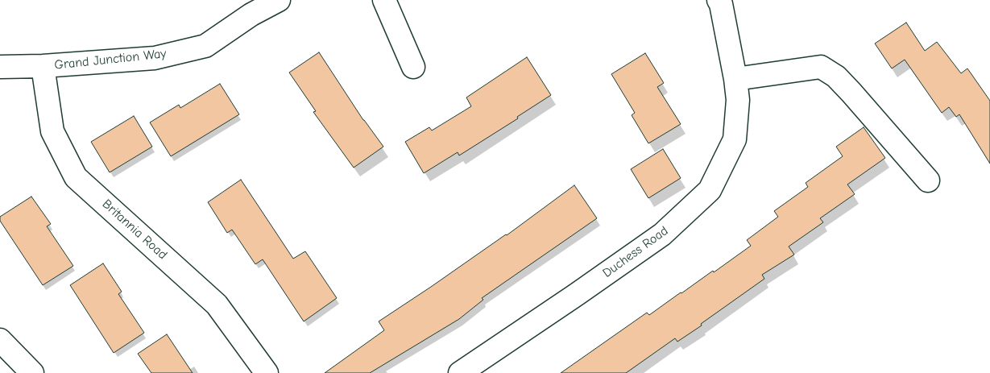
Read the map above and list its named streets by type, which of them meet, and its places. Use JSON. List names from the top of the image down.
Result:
{
  "streets": {
    "street": ["Grand Junction Way", "Britannia Road", "Duchess Road"]
  },
  "crossings": [
    ["Grand Junction Way", "Britannia Road"]
  ]
}
